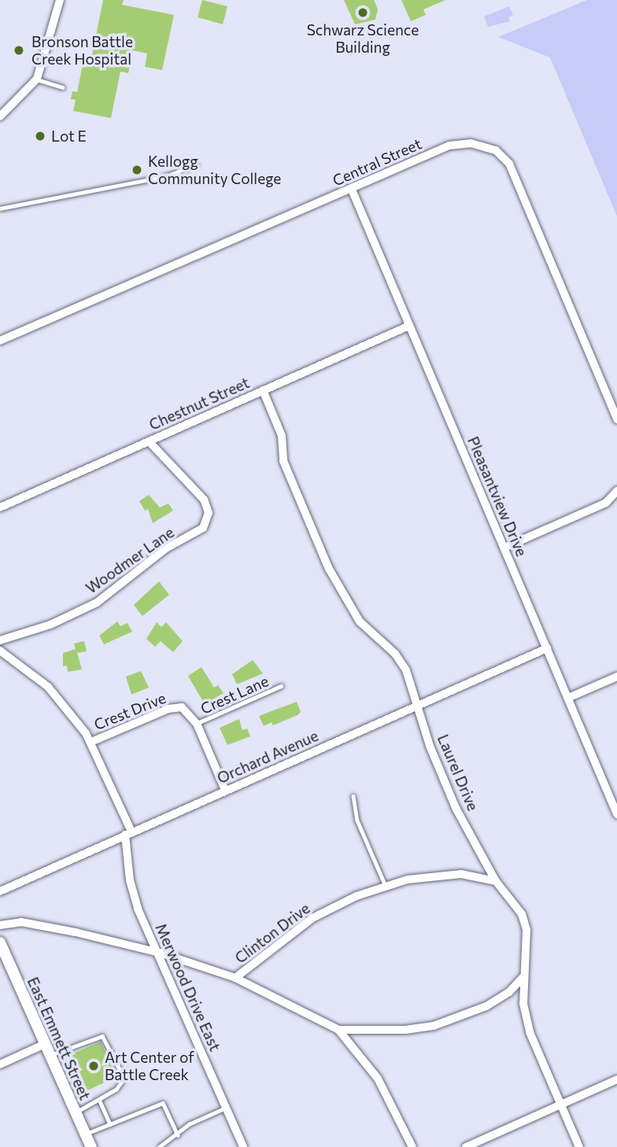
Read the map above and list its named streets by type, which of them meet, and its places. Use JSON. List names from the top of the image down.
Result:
{
  "streets": {
    "street": [
      "Central Street",
      "Chestnut Street",
      "Pleasantview Drive",
      "Woodmer Lane",
      "Crest Drive",
      "Orchard Avenue",
      "Laurel Drive",
      "Clinton Drive",
      "Merwood Drive East",
      "East Emmett Street"
    ],
    "lane": ["Crest Lane"]
  },
  "crossings": [
    ["Central Street", "Pleasantview Drive"],
    ["Chestnut Street", "Pleasantview Drive"],
    ["Chestnut Street", "Woodmer Lane"],
    ["Chestnut Street", "Laurel Drive"],
    ["Pleasantview Drive", "Orchard Avenue"],
    ["Crest Lane", "Crest Drive"],
    ["Crest Drive", "Orchard Avenue"],
    ["Crest Drive", "Merwood Drive East"],
    ["Orchard Avenue", "Laurel Drive"],
    ["Orchard Avenue", "Merwood Drive East"],
    ["Laurel Drive", "Clinton Drive"],
    ["Clinton Drive", "Merwood Drive East"]
  ],
  "places": [
    "Schwarz Science Building",
    "Bronson Battle Creek Hospital",
    "Lot E",
    "Kellogg Community College",
    "Art Center of Battle Creek"
  ]
}
